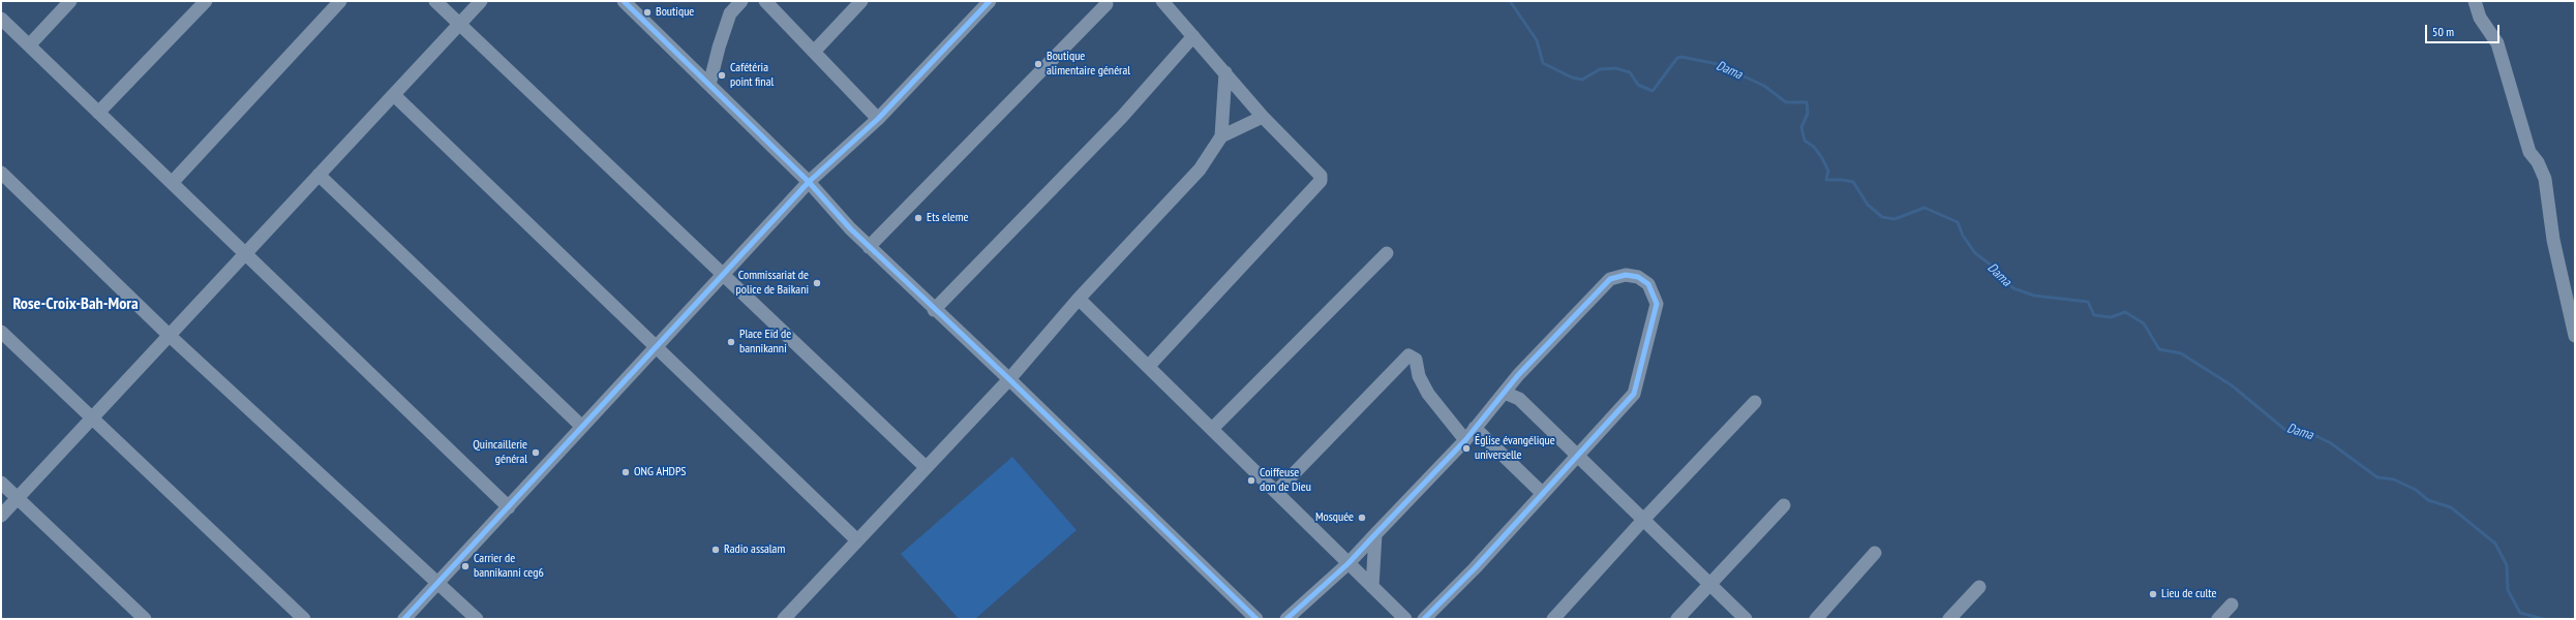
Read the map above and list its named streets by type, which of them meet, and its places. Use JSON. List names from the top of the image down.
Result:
{
  "districts": ["Rose-Croix-Bah-Mora"],
  "water": ["Dama"],
  "places": [
    "Boutique",
    "Boutique alimentaire général",
    "Cafétéria point final",
    "Ets eleme",
    "Commissariat de police de Baikani",
    "Place Eïd de bannikanni",
    "Église évangélique universelle",
    "Quincaillerie général",
    "ONG AHDPS",
    "Coiffeuse don de Dieu",
    "Mosquée",
    "Radio assalam",
    "Carrier de bannikanni ceg6",
    "Lieu de culte"
  ],
  "scale_bar": "50 m"
}
